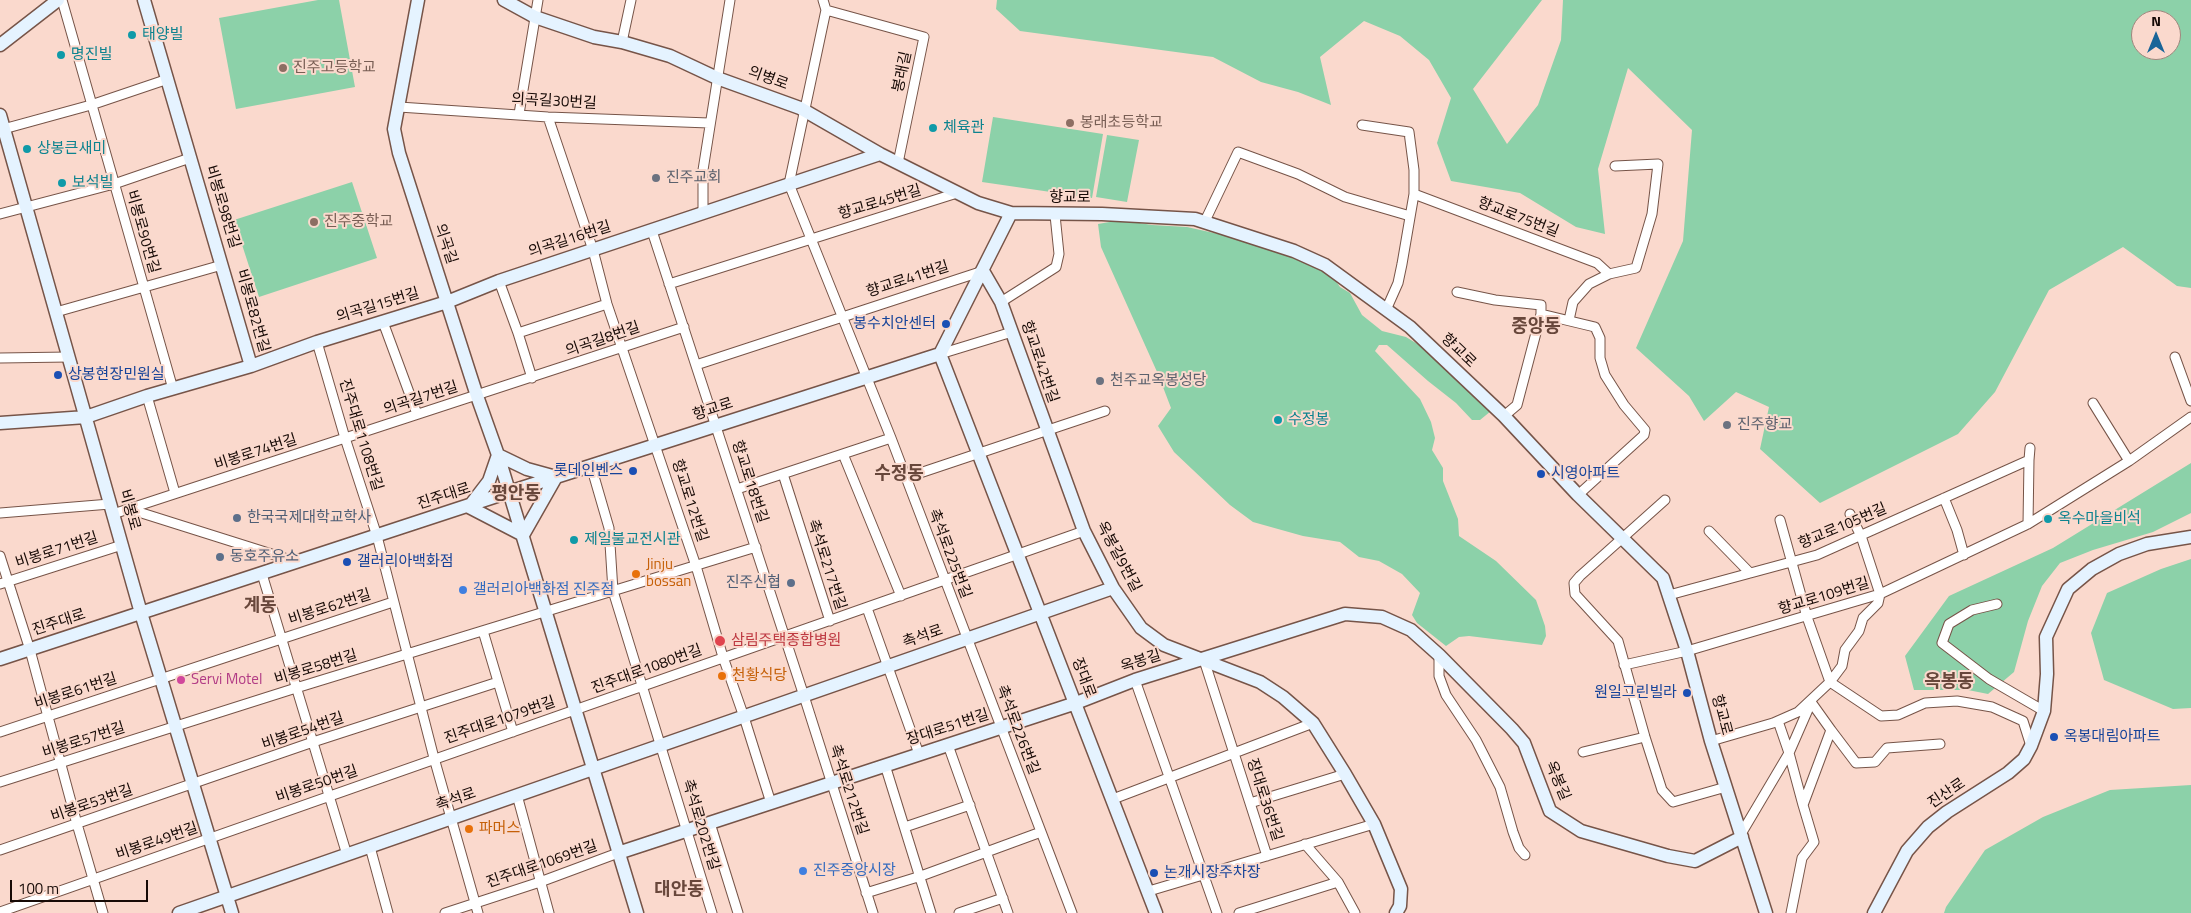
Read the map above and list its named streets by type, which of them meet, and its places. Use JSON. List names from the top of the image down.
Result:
{
  "streets": {
    "street": [
      "봉래길",
      "의병로",
      "의곡길30번길",
      "향교로",
      "향교로45번길",
      "비봉로98번길",
      "향교로75번길",
      "비봉로90번길",
      "의곡길16번길",
      "의곡길",
      "향교로41번길",
      "의곡길15번길",
      "비봉로82번길",
      "의곡길8번길",
      "향교로42번길",
      "의곡길7번길",
      "진주대로1108번길",
      "비봉로74번길",
      "향교로18번길",
      "진주대로",
      "향교로12번길",
      "비봉로",
      "향교로105번길",
      "비봉로71번길",
      "촉석로225번길",
      "옥봉길9번길",
      "촉석로217번길",
      "향교로109번길",
      "비봉로62번길",
      "촉석로",
      "옥봉길",
      "비봉로58번길",
      "진주대로1080번길",
      "장대로",
      "비봉로61번길",
      "진주대로1079번길",
      "장대로51번길",
      "촉석로226번길",
      "비봉로54번길",
      "비봉로57번길",
      "비봉로50번길",
      "촉석로212번길",
      "진산로",
      "장대로36번길",
      "비봉로53번길",
      "촉석로202번길",
      "비봉로49번길",
      "진주대로1069번길"
    ]
  },
  "crossings": [
    ["봉래길", "의병로"],
    ["의병로", "향교로"],
    ["의병로", "향교로45번길"],
    ["의병로", "의곡길16번길"],
    ["의곡길30번길", "의곡길"],
    ["의곡길30번길", "향교로12번길"],
    ["향교로", "의곡길"],
    ["향교로", "향교로18번길"],
    ["향교로", "진주대로"],
    ["향교로", "향교로12번길"],
    ["향교로", "향교로105번길"],
    ["향교로", "촉석로225번길"],
    ["향교로", "향교로109번길"],
    ["향교로", "옥봉길"],
    ["향교로", "장대로"],
    ["향교로", "촉석로202번길"],
    ["향교로45번길", "향교로18번길"],
    ["향교로45번길", "촉석로225번길"],
    ["비봉로98번길", "비봉로90번길"],
    ["비봉로98번길", "비봉로82번길"],
    ["비봉로98번길", "비봉로"],
    ["비봉로90번길", "비봉로82번길"],
    ["비봉로90번길", "비봉로"],
    ["의곡길16번길", "의곡길"],
    ["의곡길16번길", "의곡길15번길"],
    ["의곡길16번길", "향교로18번길"],
    ["의곡길16번길", "향교로12번길"],
    ["의곡길16번길", "촉석로225번길"],
    ["의곡길", "의곡길15번길"],
    ["의곡길", "의곡길8번길"],
    ["의곡길", "의곡길7번길"],
    ["의곡길", "진주대로"],
    ["향교로41번길", "향교로42번길"],
    ["향교로41번길", "향교로18번길"],
    ["향교로41번길", "촉석로225번길"],
    ["의곡길15번길", "비봉로82번길"],
    ["의곡길15번길", "진주대로1108번길"],
    ["비봉로82번길", "진주대로1108번길"],
    ["비봉로82번길", "비봉로"],
    ["의곡길8번길", "의곡길7번길"],
    ["의곡길8번길", "향교로18번길"],
    ["의곡길8번길", "향교로12번길"],
    ["향교로42번길", "옥봉길9번길"],
    ["의곡길7번길", "진주대로1108번길"],
    ["의곡길7번길", "비봉로74번길"],
    ["진주대로1108번길", "비봉로74번길"],
    ["진주대로1108번길", "진주대로"],
    ["진주대로1108번길", "비봉로62번길"],
    ["진주대로1108번길", "촉석로"],
    ["진주대로1108번길", "비봉로58번길"],
    ["진주대로1108번길", "진주대로1079번길"],
    ["진주대로1108번길", "비봉로54번길"],
    ["진주대로1108번길", "비봉로50번길"],
    ["진주대로1108번길", "진주대로1069번길"],
    ["비봉로74번길", "비봉로"],
    ["향교로18번길", "비봉로58번길"],
    ["향교로18번길", "진주대로1080번길"],
    ["향교로18번길", "촉석로212번길"],
    ["진주대로", "비봉로"],
    ["향교로12번길", "촉석로"],
    ["향교로12번길", "비봉로58번길"],
    ["향교로12번길", "진주대로1080번길"],
    ["비봉로", "비봉로71번길"],
    ["비봉로", "비봉로62번길"],
    ["비봉로", "촉석로"],
    ["비봉로", "비봉로58번길"],
    ["비봉로", "비봉로61번길"],
    ["비봉로", "비봉로54번길"],
    ["비봉로", "비봉로57번길"],
    ["비봉로", "비봉로50번길"],
    ["비봉로", "비봉로53번길"],
    ["비봉로", "비봉로49번길"],
    ["촉석로225번길", "촉석로"],
    ["촉석로225번길", "촉석로226번길"],
    ["옥봉길9번길", "촉석로"],
    ["옥봉길9번길", "옥봉길"],
    ["옥봉길9번길", "장대로36번길"],
    ["촉석로217번길", "촉석로"],
    ["촉석로217번길", "진주대로1080번길"],
    ["촉석로217번길", "장대로51번길"],
    ["비봉로62번길", "비봉로61번길"],
    ["촉석로", "장대로"],
    ["촉석로", "촉석로226번길"],
    ["촉석로", "촉석로212번길"],
    ["촉석로", "촉석로202번길"],
    ["옥봉길", "장대로"],
    ["옥봉길", "장대로51번길"],
    ["옥봉길", "장대로36번길"],
    ["비봉로58번길", "비봉로57번길"],
    ["비봉로58번길", "촉석로202번길"],
    ["진주대로1080번길", "진주대로1079번길"],
    ["진주대로1080번길", "촉석로212번길"],
    ["진주대로1080번길", "촉석로202번길"],
    ["장대로", "장대로51번길"],
    ["장대로", "장대로36번길"],
    ["진주대로1079번길", "비봉로50번길"],
    ["장대로51번길", "촉석로226번길"],
    ["장대로51번길", "촉석로212번길"],
    ["장대로51번길", "촉석로202번길"],
    ["장대로51번길", "진주대로1069번길"],
    ["비봉로54번길", "비봉로53번길"],
    ["비봉로50번길", "비봉로49번길"]
  ],
  "districts": [
    "중앙동",
    "수정동",
    "평안동",
    "계동",
    "옥봉동",
    "대안동"
  ],
  "places": [
    "태양빌",
    "명진빌",
    "진주고등학교",
    "봉래초등학교",
    "체육관",
    "상봉큰새미",
    "진주교회",
    "보석빌",
    "진주중학교",
    "봉수치안센터",
    "상봉현장민원실",
    "천주교옥봉성당",
    "수정봉",
    "진주향교",
    "롯데인벤스",
    "시영아파트",
    "한국국제대학교학사",
    "옥수마을비석",
    "제일불교전시관",
    "동호주유소",
    "갤러리아백화점",
    "Jinju bossan",
    "진주신협",
    "갤러리아백화점 진주점",
    "삼림주택종합병원",
    "천황식당",
    "Servi Motel",
    "원일그린빌라",
    "옥봉대림아파트",
    "파머스",
    "진주중앙시장",
    "논개시장주차장"
  ],
  "scale_bar": "100 m",
  "north": "top"
}
